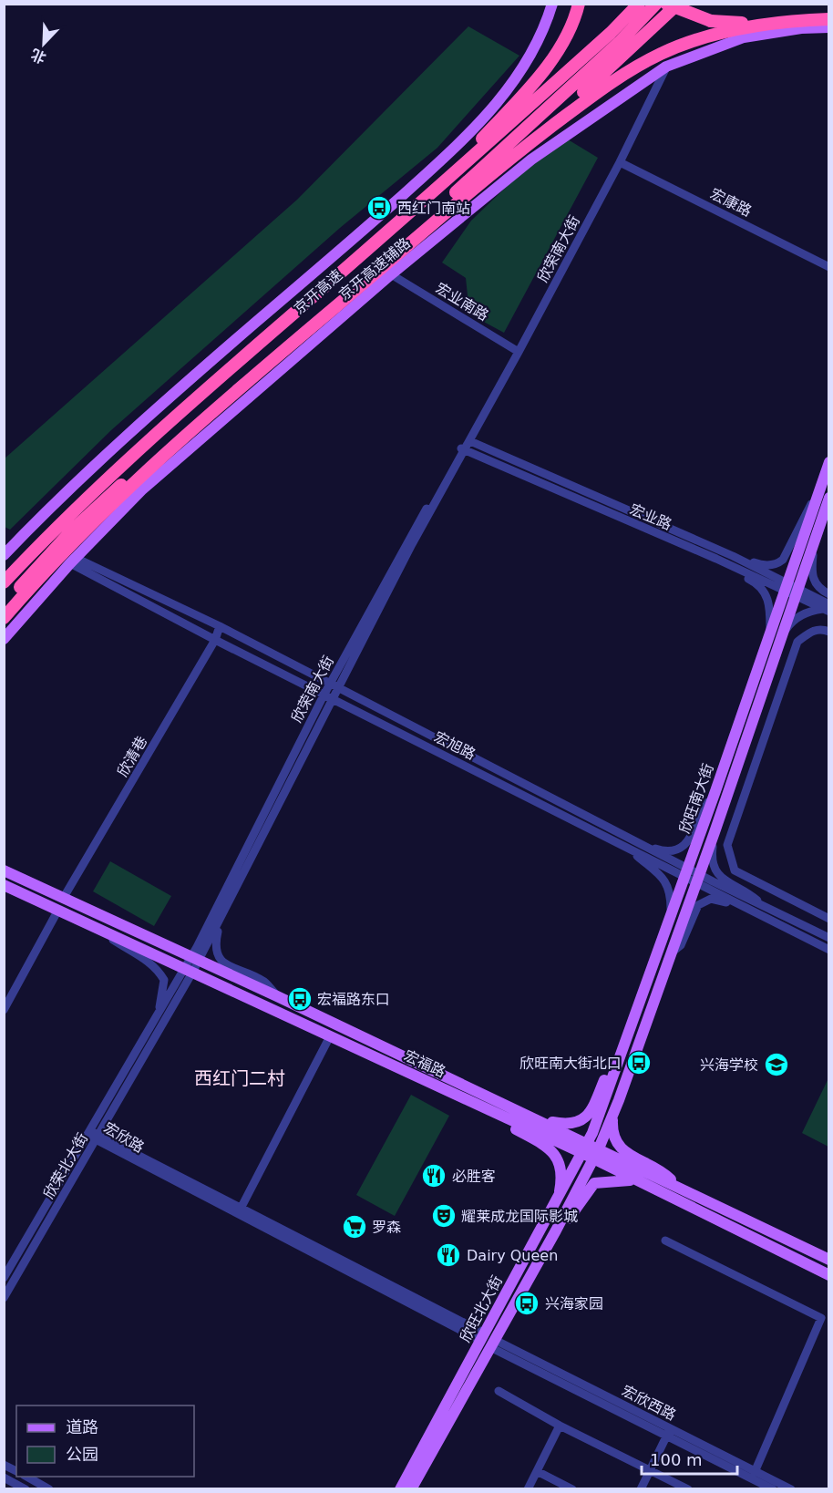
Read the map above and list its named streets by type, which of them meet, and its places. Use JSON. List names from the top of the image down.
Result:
{
  "streets": {
    "highway": ["京开高速"],
    "main road": [
      "京开高速辅路",
      "欣旺南大街",
      "宏福路",
      "欣旺北大街"
    ],
    "street": [
      "宏康路",
      "欣荣南大街",
      "宏业南路",
      "宏业路",
      "宏旭路",
      "欣清巷",
      "宏欣路",
      "欣荣北大街",
      "宏欣西路"
    ]
  },
  "crossings": [
    ["宏康路", "欣荣南大街"],
    ["欣荣南大街", "京开高速辅路"],
    ["欣荣南大街", "宏业南路"],
    ["欣荣南大街", "宏业路"],
    ["欣荣南大街", "宏旭路"],
    ["欣荣南大街", "宏福路"],
    ["欣荣南大街", "欣荣北大街"],
    ["京开高速辅路", "宏业南路"],
    ["京开高速辅路", "宏旭路"],
    ["宏业路", "欣旺南大街"],
    ["宏旭路", "欣清巷"],
    ["宏旭路", "欣旺南大街"],
    ["欣清巷", "宏福路"],
    ["欣旺南大街", "宏福路"],
    ["欣旺南大街", "欣旺北大街"],
    ["宏福路", "欣荣北大街"],
    ["宏福路", "欣旺北大街"],
    ["宏欣路", "欣荣北大街"],
    ["宏欣路", "欣旺北大街"],
    ["宏欣路", "宏欣西路"],
    ["欣旺北大街", "宏欣西路"]
  ],
  "districts": ["西红门二村"],
  "places": {
    "bus stop": [
      "西红门南站",
      "宏福路东口",
      "欣旺南大街北口",
      "兴海家园"
    ],
    "school or university": ["兴海学校"],
    "restaurant": ["必胜客", "Dairy Queen"],
    "theatre": ["耀莱成龙国际影城"],
    "supermarket": ["罗森"]
  },
  "legend": ["道路", "公园"],
  "scale_bar": "100 m",
  "north": "bottom left"
}
